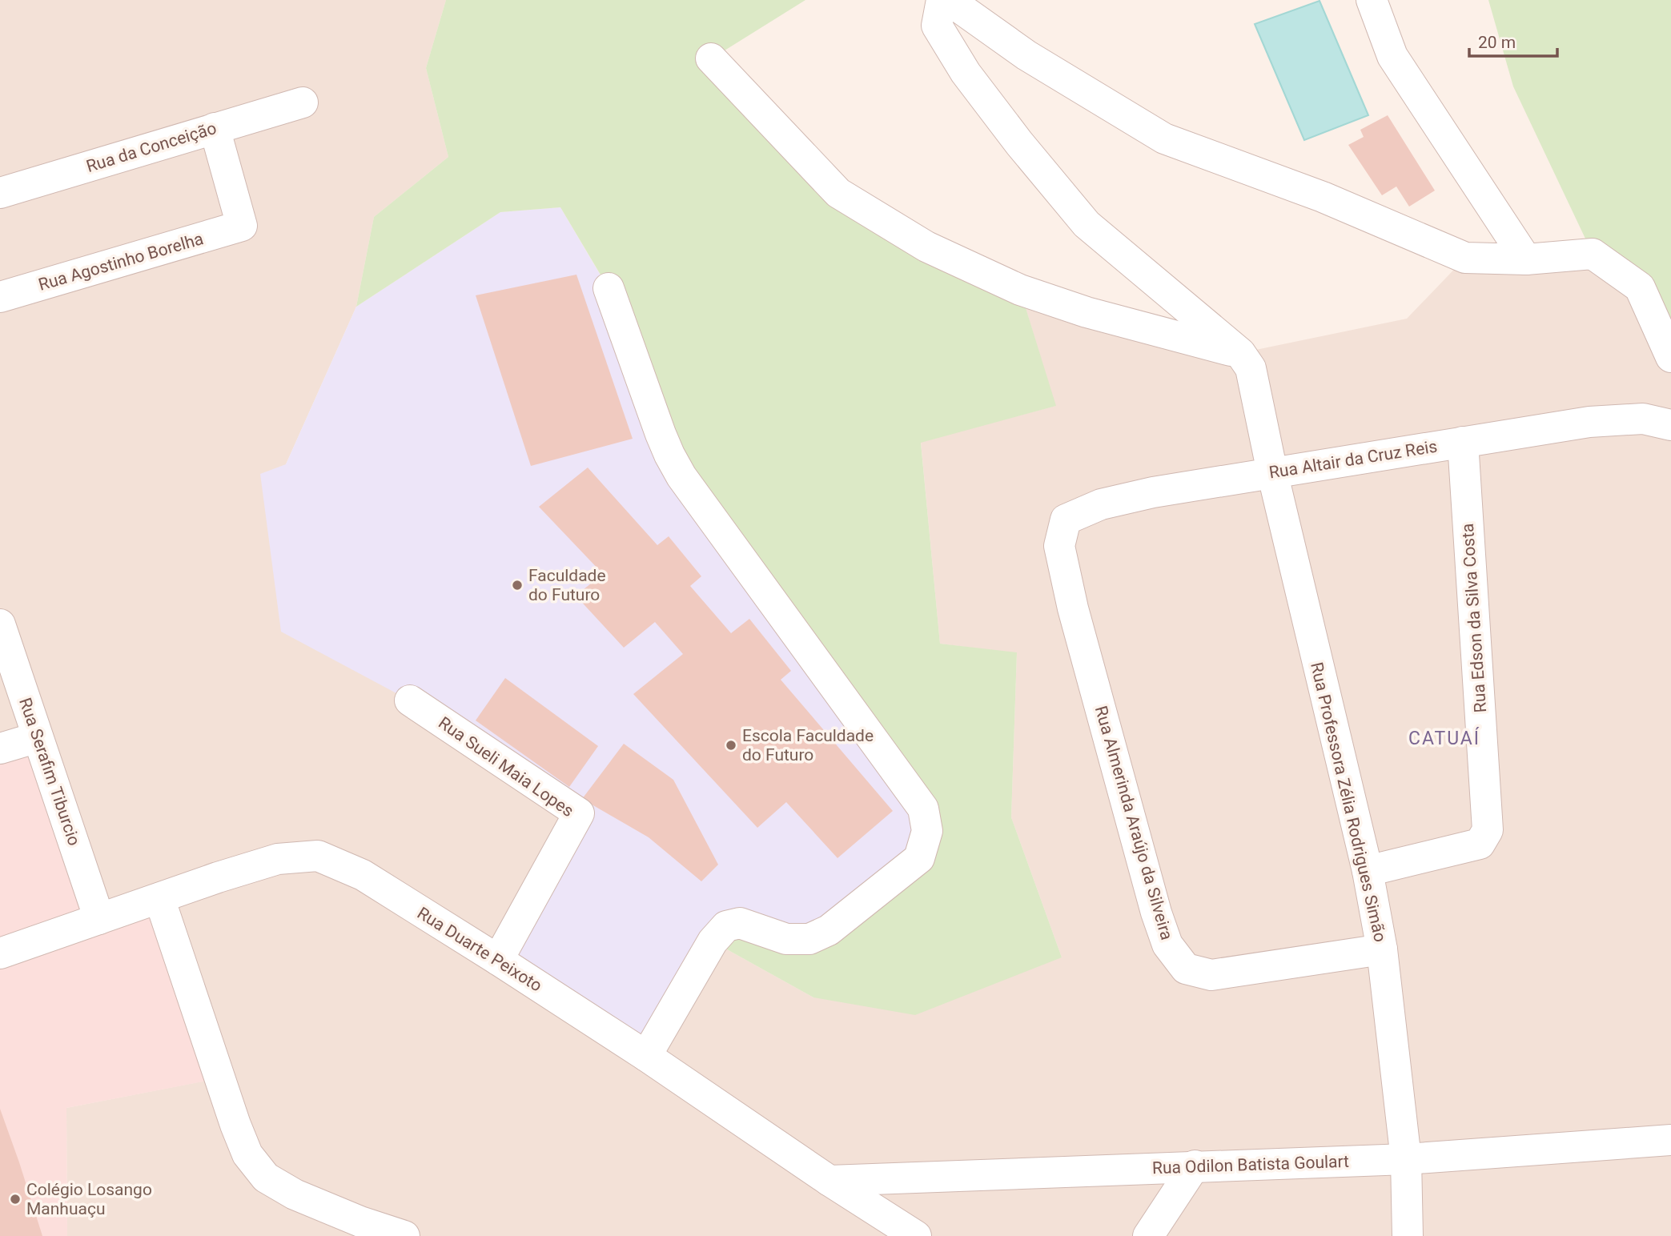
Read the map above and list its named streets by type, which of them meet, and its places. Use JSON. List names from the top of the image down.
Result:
{
  "streets": {
    "street": [
      "Rua da Conceição",
      "Rua Agostinho Borelha",
      "Rua Altair da Cruz Reis",
      "Rua Edson da Silva Costa",
      "Rua Sueli Maia Lopes",
      "Rua Serafim Tiburcio",
      "Rua Professora Zélia Rodrigues Simão",
      "Rua Almerinda Araújo da Silveira",
      "Rua Duarte Peixoto",
      "Rua Odilon Batista Goulart"
    ]
  },
  "crossings": [
    ["Rua da Conceição", "Rua Agostinho Borelha"],
    ["Rua Altair da Cruz Reis", "Rua Edson da Silva Costa"],
    ["Rua Altair da Cruz Reis", "Rua Professora Zélia Rodrigues Simão"],
    ["Rua Altair da Cruz Reis", "Rua Almerinda Araújo da Silveira"],
    ["Rua Edson da Silva Costa", "Rua Professora Zélia Rodrigues Simão"],
    ["Rua Sueli Maia Lopes", "Rua Duarte Peixoto"],
    ["Rua Serafim Tiburcio", "Rua Duarte Peixoto"],
    ["Rua Professora Zélia Rodrigues Simão", "Rua Almerinda Araújo da Silveira"],
    ["Rua Professora Zélia Rodrigues Simão", "Rua Odilon Batista Goulart"],
    ["Rua Duarte Peixoto", "Rua Odilon Batista Goulart"]
  ],
  "districts": ["CATUAÍ"],
  "places": ["Faculdade do Futuro", "Escola Faculdade do Futuro", "Colégio Losango Manhuaçu"],
  "scale_bar": "20 m"
}
